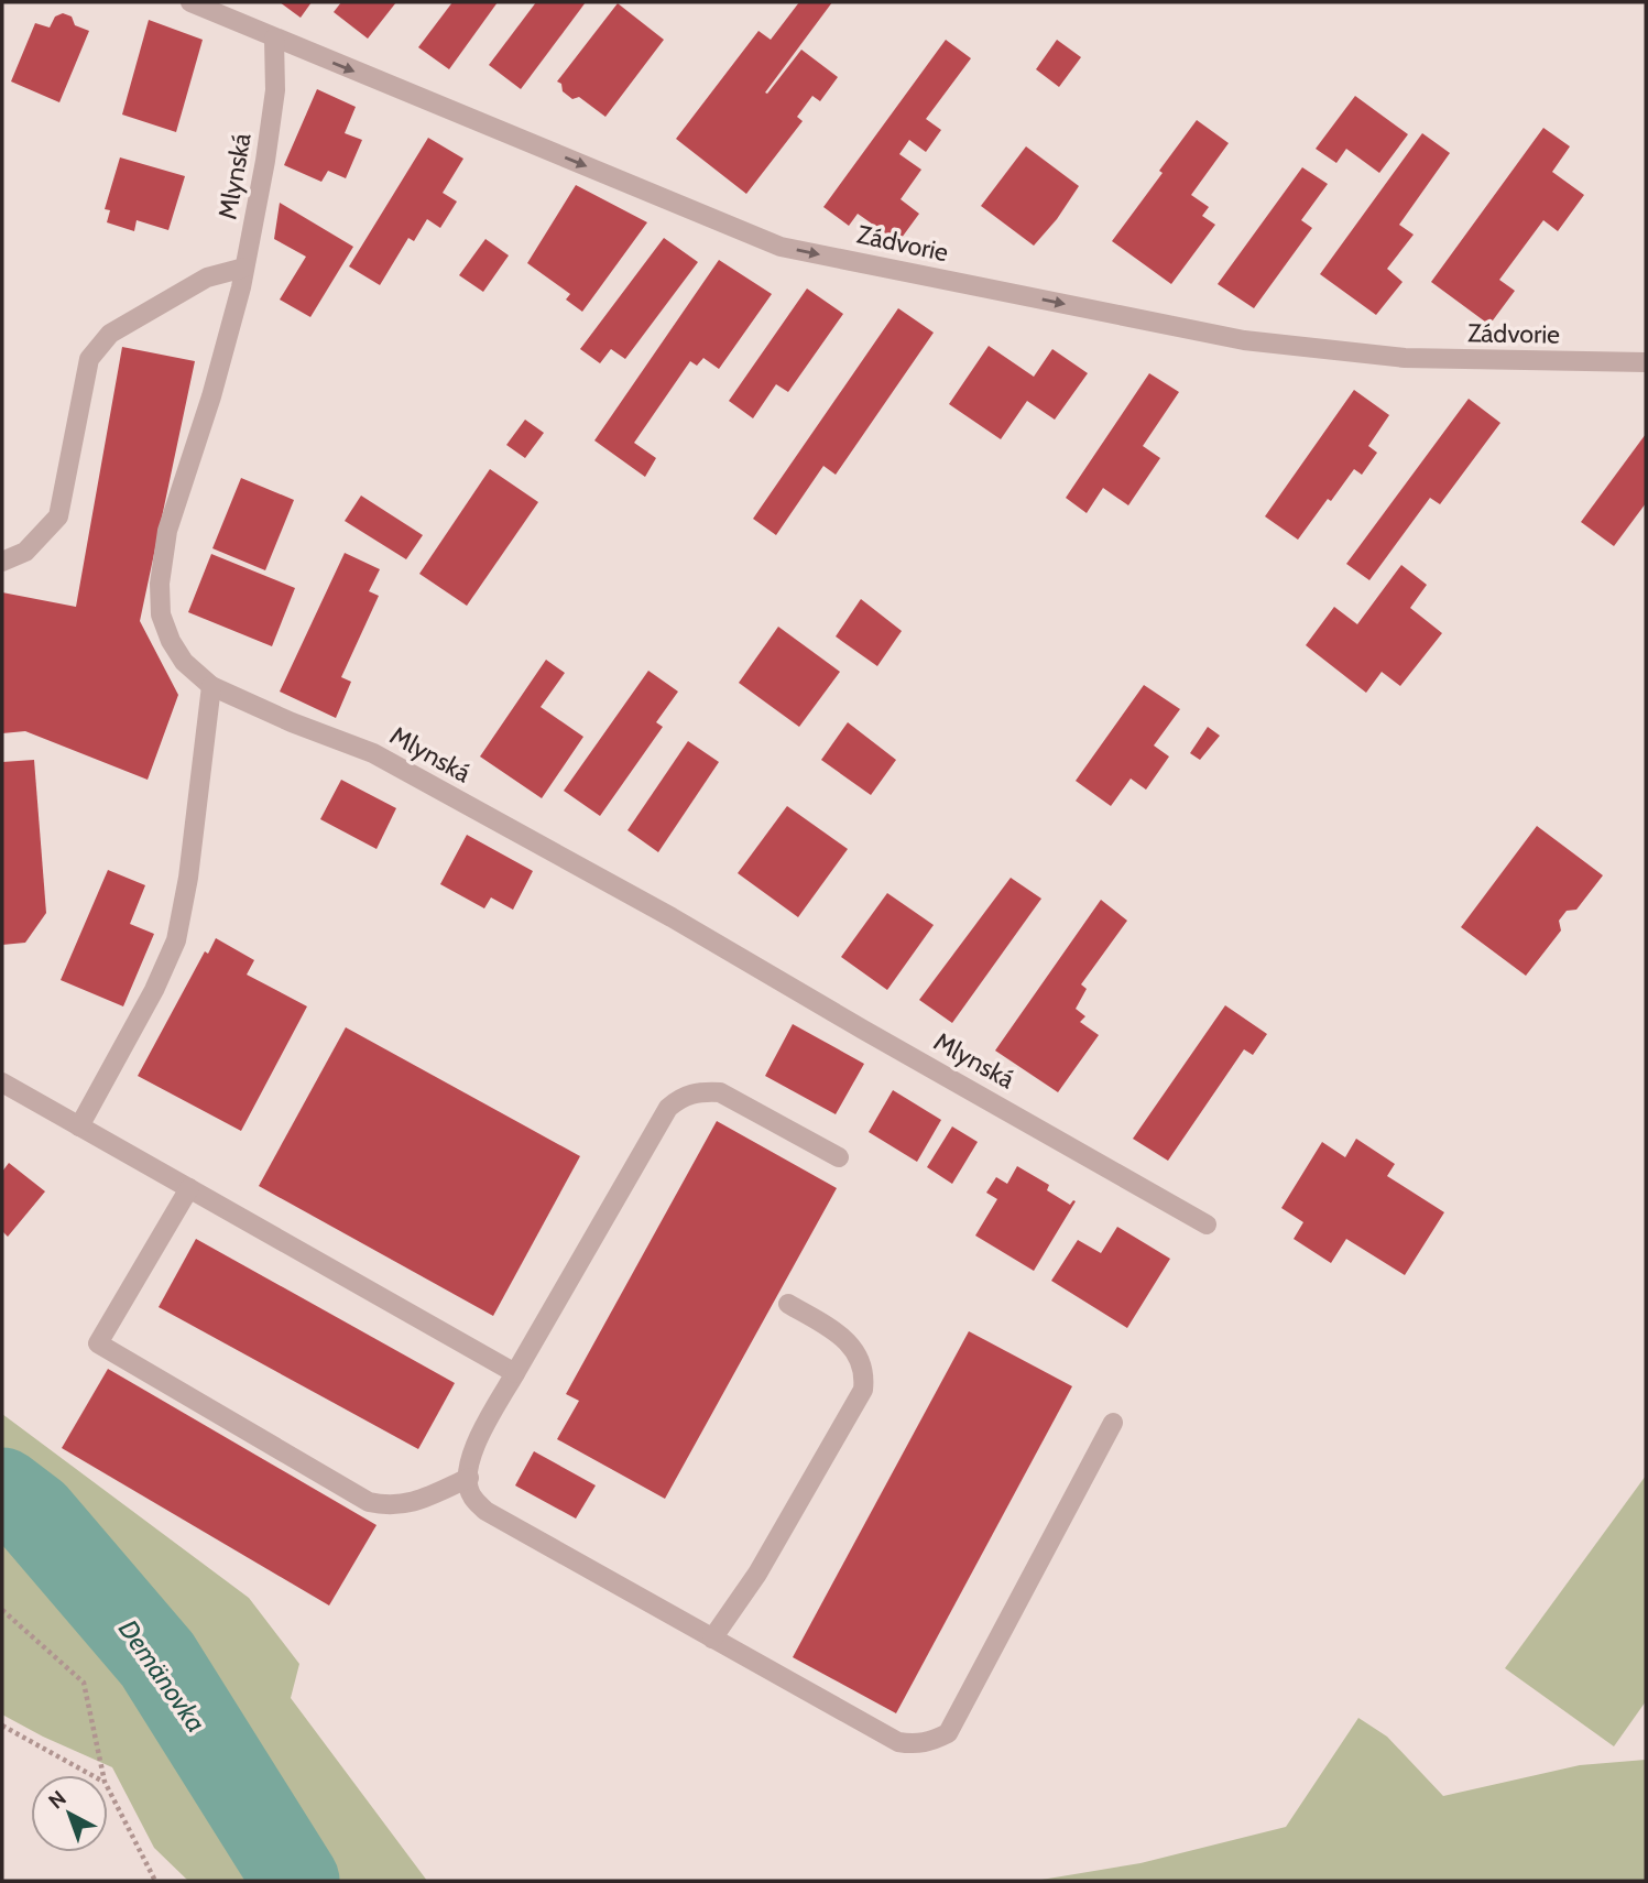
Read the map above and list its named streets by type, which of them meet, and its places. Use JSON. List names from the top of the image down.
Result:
{
  "streets": {
    "street": ["Mlynská", "Zádvorie"]
  },
  "crossings": [
    ["Mlynská", "Zádvorie"]
  ],
  "one_way": ["Zádvorie"],
  "water": ["Demänovka"],
  "north": "top left"
}
